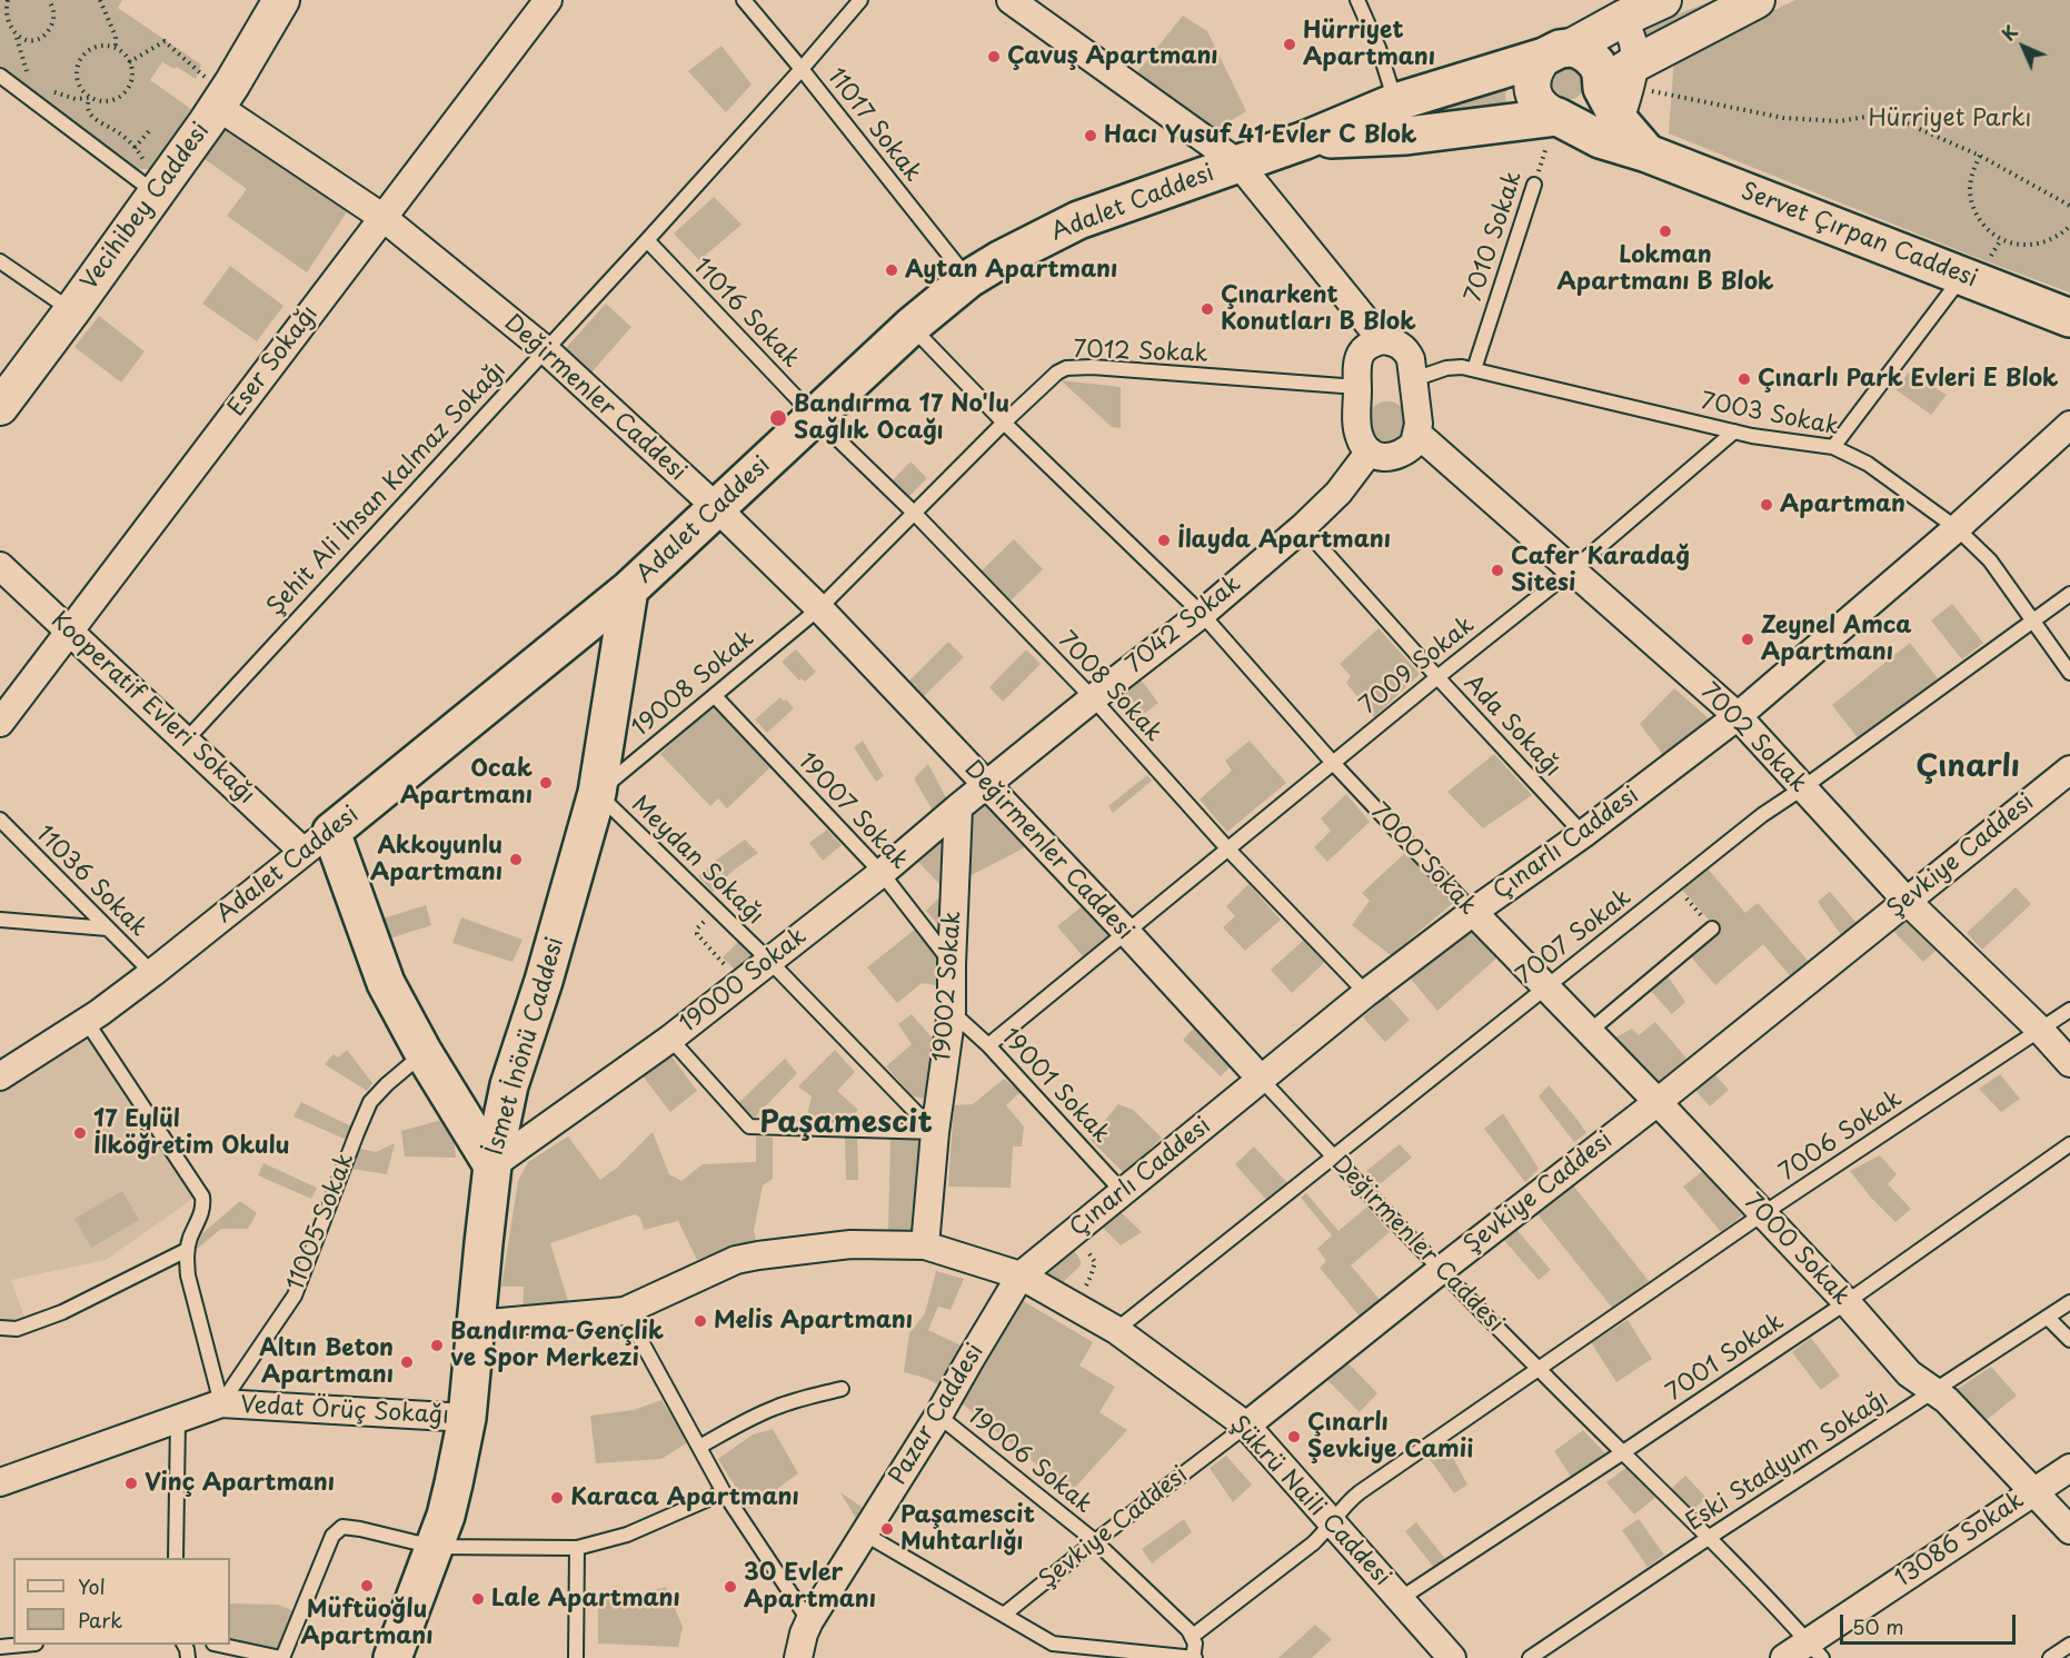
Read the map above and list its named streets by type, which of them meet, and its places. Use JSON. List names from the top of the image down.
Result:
{
  "streets": {
    "main road": [
      "Adalet Caddesi",
      "Servet Çırpan Caddesi",
      "Kooperatif Evleri Sokağı",
      "İsmet İnönü Caddesi"
    ],
    "street": [
      "Vecihibey Caddesi",
      "Eser Sokağı",
      "Değirmenler Caddesi",
      "7042 Sokak",
      "7002 Sokak",
      "Çınarlı Caddesi",
      "Şevkiye Caddesi",
      "7000 Sokak",
      "19000 Sokak",
      "19002 Sokak",
      "Vedat Örüç Sokağı",
      "Pazar Caddesi",
      "Şükrü Naili Caddesi",
      "13086 Sokak"
    ],
    "lane": [
      "11017 Sokak",
      "7010 Sokak",
      "11016 Sokak",
      "7012 Sokak",
      "7003 Sokak",
      "Şehit Ali İhsan Kalmaz Sokağı",
      "7009 Sokak",
      "19008 Sokak",
      "7008 Sokak",
      "Ada Sokağı",
      "19007 Sokak",
      "Meydan Sokağı",
      "11036 Sokak",
      "7007 Sokak",
      "19001 Sokak",
      "7006 Sokak",
      "11005 Sokak",
      "7001 Sokak",
      "19006 Sokak",
      "Eski Stadyum Sokağı"
    ]
  },
  "crossings": [
    ["11017 Sokak", "Adalet Caddesi"],
    ["11017 Sokak", "Şehit Ali İhsan Kalmaz Sokağı"],
    ["Adalet Caddesi", "Servet Çırpan Caddesi"],
    ["Adalet Caddesi", "7010 Sokak"],
    ["Adalet Caddesi", "11016 Sokak"],
    ["Adalet Caddesi", "Değirmenler Caddesi"],
    ["Adalet Caddesi", "7008 Sokak"],
    ["Adalet Caddesi", "Kooperatif Evleri Sokağı"],
    ["Adalet Caddesi", "7000 Sokak"],
    ["Adalet Caddesi", "11036 Sokak"],
    ["Adalet Caddesi", "İsmet İnönü Caddesi"],
    ["Vecihibey Caddesi", "Değirmenler Caddesi"],
    ["Servet Çırpan Caddesi", "7010 Sokak"],
    ["7010 Sokak", "7003 Sokak"],
    ["11016 Sokak", "Şehit Ali İhsan Kalmaz Sokağı"],
    ["11016 Sokak", "7008 Sokak"],
    ["7012 Sokak", "Değirmenler Caddesi"],
    ["7012 Sokak", "19008 Sokak"],
    ["7012 Sokak", "7008 Sokak"],
    ["7012 Sokak", "7000 Sokak"],
    ["Eser Sokağı", "Değirmenler Caddesi"],
    ["Eser Sokağı", "Kooperatif Evleri Sokağı"],
    ["Değirmenler Caddesi", "Şehit Ali İhsan Kalmaz Sokağı"],
    ["Değirmenler Caddesi", "7042 Sokak"],
    ["Değirmenler Caddesi", "7009 Sokak"],
    ["Değirmenler Caddesi", "19008 Sokak"],
    ["Değirmenler Caddesi", "Çınarlı Caddesi"],
    ["Değirmenler Caddesi", "Şevkiye Caddesi"],
    ["Değirmenler Caddesi", "7007 Sokak"],
    ["Değirmenler Caddesi", "19000 Sokak"],
    ["Değirmenler Caddesi", "7006 Sokak"],
    ["Değirmenler Caddesi", "7001 Sokak"],
    ["Değirmenler Caddesi", "Eski Stadyum Sokağı"],
    ["Değirmenler Caddesi", "13086 Sokak"],
    ["7003 Sokak", "7009 Sokak"],
    ["7003 Sokak", "Çınarlı Caddesi"],
    ["7003 Sokak", "7007 Sokak"],
    ["Şehit Ali İhsan Kalmaz Sokağı", "Kooperatif Evleri Sokağı"],
    ["7042 Sokak", "7008 Sokak"],
    ["7042 Sokak", "Ada Sokağı"],
    ["7042 Sokak", "7000 Sokak"],
    ["7042 Sokak", "19000 Sokak"],
    ["7009 Sokak", "7008 Sokak"],
    ["7009 Sokak", "Ada Sokağı"],
    ["7009 Sokak", "7002 Sokak"],
    ["7009 Sokak", "7000 Sokak"],
    ["7009 Sokak", "19001 Sokak"],
    ["19008 Sokak", "19007 Sokak"],
    ["19008 Sokak", "Meydan Sokağı"],
    ["19008 Sokak", "İsmet İnönü Caddesi"],
    ["7008 Sokak", "Çınarlı Caddesi"],
    ["Kooperatif Evleri Sokağı", "19000 Sokak"],
    ["Kooperatif Evleri Sokağı", "İsmet İnönü Caddesi"],
    ["Kooperatif Evleri Sokağı", "11005 Sokak"],
    ["Ada Sokağı", "Çınarlı Caddesi"],
    ["7002 Sokak", "Çınarlı Caddesi"],
    ["7002 Sokak", "Şevkiye Caddesi"],
    ["7002 Sokak", "7007 Sokak"],
    ["7002 Sokak", "7006 Sokak"],
    ["19007 Sokak", "19000 Sokak"],
    ["19007 Sokak", "19002 Sokak"],
    ["Çınarlı Caddesi", "7000 Sokak"],
    ["Çınarlı Caddesi", "19001 Sokak"],
    ["Çınarlı Caddesi", "Pazar Caddesi"],
    ["Çınarlı Caddesi", "Şükrü Naili Caddesi"],
    ["Şevkiye Caddesi", "7000 Sokak"],
    ["Şevkiye Caddesi", "19006 Sokak"],
    ["Şevkiye Caddesi", "Şükrü Naili Caddesi"],
    ["7000 Sokak", "7007 Sokak"],
    ["7000 Sokak", "7006 Sokak"],
    ["7000 Sokak", "7001 Sokak"],
    ["7000 Sokak", "Eski Stadyum Sokağı"],
    ["7000 Sokak", "13086 Sokak"],
    ["Meydan Sokağı", "19000 Sokak"],
    ["Meydan Sokağı", "19002 Sokak"],
    ["Meydan Sokağı", "İsmet İnönü Caddesi"],
    ["7007 Sokak", "Şükrü Naili Caddesi"],
    ["19000 Sokak", "19002 Sokak"],
    ["19000 Sokak", "İsmet İnönü Caddesi"],
    ["19002 Sokak", "19001 Sokak"],
    ["19002 Sokak", "Şükrü Naili Caddesi"],
    ["İsmet İnönü Caddesi", "Vedat Örüç Sokağı"],
    ["İsmet İnönü Caddesi", "Şükrü Naili Caddesi"],
    ["7006 Sokak", "19006 Sokak"],
    ["7006 Sokak", "Şükrü Naili Caddesi"],
    ["11005 Sokak", "Vedat Örüç Sokağı"],
    ["7001 Sokak", "Şükrü Naili Caddesi"],
    ["Pazar Caddesi", "19006 Sokak"],
    ["Pazar Caddesi", "Şükrü Naili Caddesi"]
  ],
  "districts": ["Çınarlı", "Paşamescit"],
  "parks": ["Hürriyet Parkı"],
  "places": [
    "Hürriyet Apartmanı",
    "Çavuş Apartmanı",
    "Hacı Yusuf 41 Evler C Blok",
    "Lokman Apartmanı B Blok",
    "Aytan Apartmanı",
    "Çınarkent Konutları B Blok",
    "Çınarlı Park Evleri E Blok",
    "Bandırma 17 No'lu Sağlık Ocağı",
    "Apartman",
    "İlayda Apartmanı",
    "Cafer Karadağ Sitesi",
    "Zeynel Amca Apartmanı",
    "Ocak Apartmanı",
    "Akkoyunlu Apartmanı",
    "17 Eylül İlköğretim Okulu",
    "Melis Apartmanı",
    "Bandırma Gençlik ve Spor Merkezi",
    "Altın Beton Apartmanı",
    "Çınarlı Şevkiye Camii",
    "Vinç Apartmanı",
    "Karaca Apartmanı",
    "Paşamescit Muhtarlığı",
    "Müftüoğlu Apartmanı",
    "30 Evler Apartmanı",
    "Lale Apartmanı"
  ],
  "legend": ["Yol", "Park"],
  "scale_bar": "50 m",
  "north": "top left"
}
